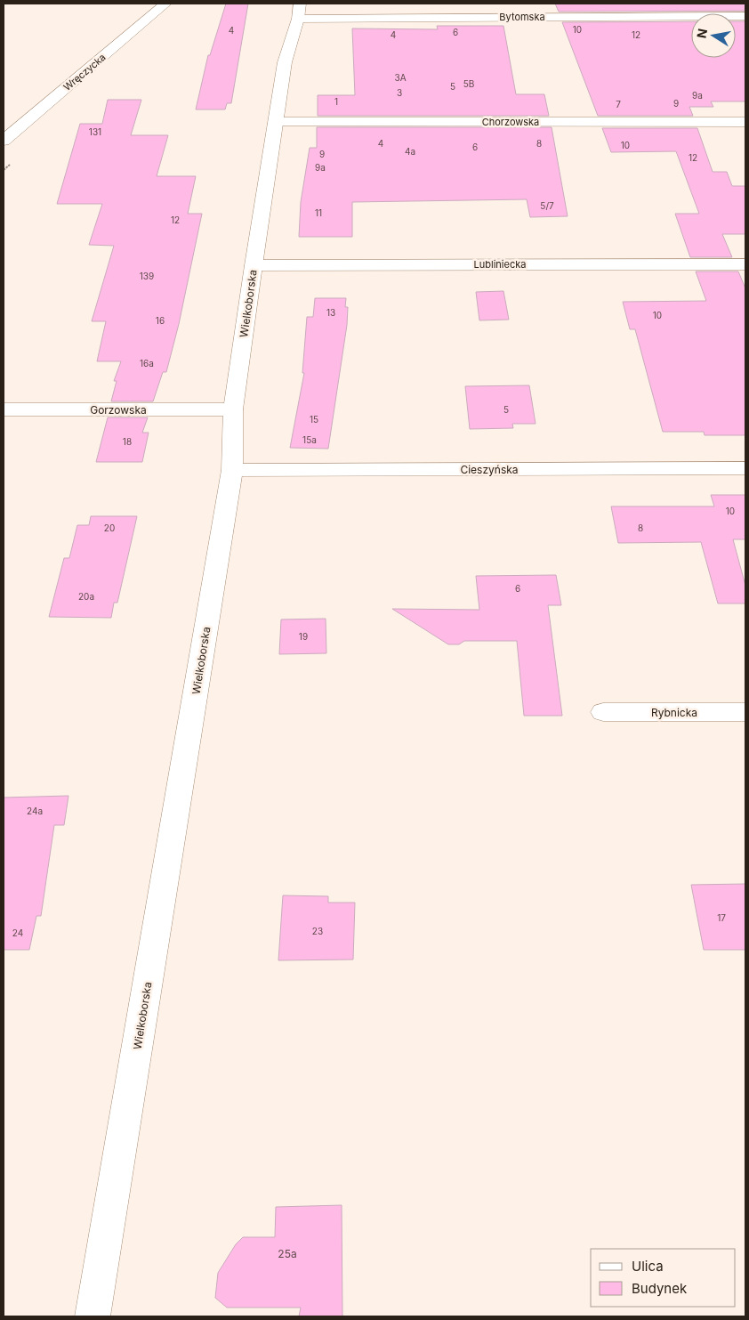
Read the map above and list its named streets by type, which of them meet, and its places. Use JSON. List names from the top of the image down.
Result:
{
  "streets": {
    "street": [
      "Bytomska",
      "Wręczycka",
      "Chorzowska",
      "Lubliniecka",
      "Wielkoborska",
      "Gorzowska",
      "Cieszyńska",
      "Rybnicka"
    ]
  },
  "crossings": [
    ["Bytomska", "Wielkoborska"],
    ["Chorzowska", "Wielkoborska"],
    ["Lubliniecka", "Wielkoborska"],
    ["Wielkoborska", "Gorzowska"],
    ["Wielkoborska", "Cieszyńska"]
  ],
  "house_numbers": [
    "10",
    "4",
    "6",
    "4",
    "12",
    "3A",
    "5B",
    "5",
    "3",
    "9a",
    "1",
    "9",
    "7",
    "131",
    "4",
    "8",
    "10",
    "6",
    "4a",
    "9",
    "12",
    "9a",
    "5/7",
    "11",
    "12",
    "139",
    "13",
    "10",
    "16",
    "16a",
    "5",
    "15",
    "15a",
    "18",
    "10",
    "20",
    "8",
    "6",
    "20a",
    "19",
    "24a",
    "17",
    "23",
    "24",
    "25a"
  ],
  "legend": ["Ulica", "Budynek"],
  "north": "left"
}
